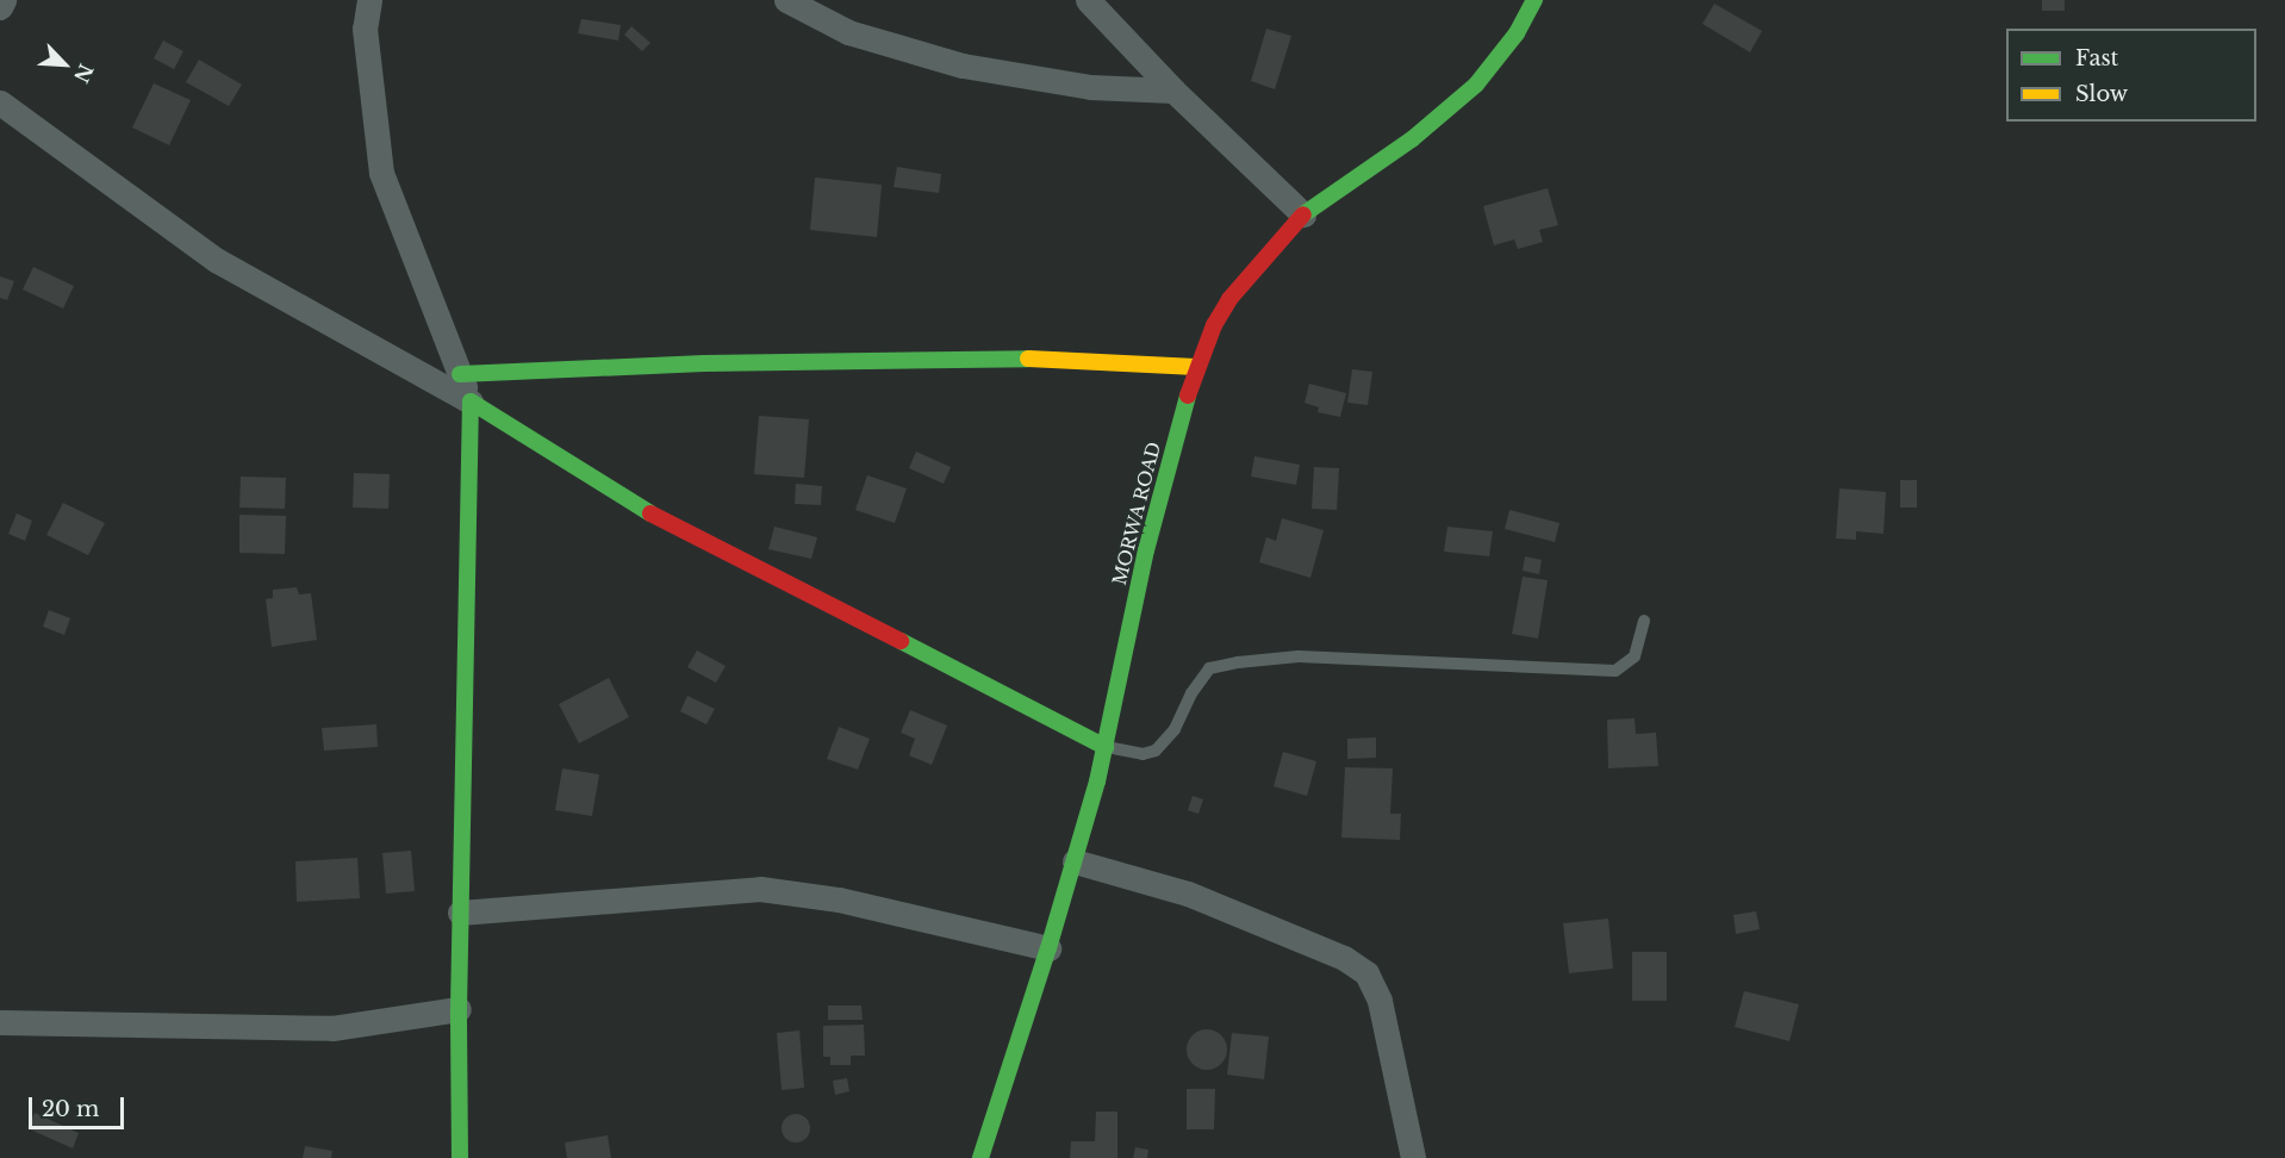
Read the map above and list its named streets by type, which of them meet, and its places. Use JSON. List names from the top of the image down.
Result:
{
  "streets": {
    "street": ["MORWA ROAD"]
  },
  "legend": ["Fast", "Slow"],
  "scale_bar": "20 m",
  "north": "bottom right"
}
